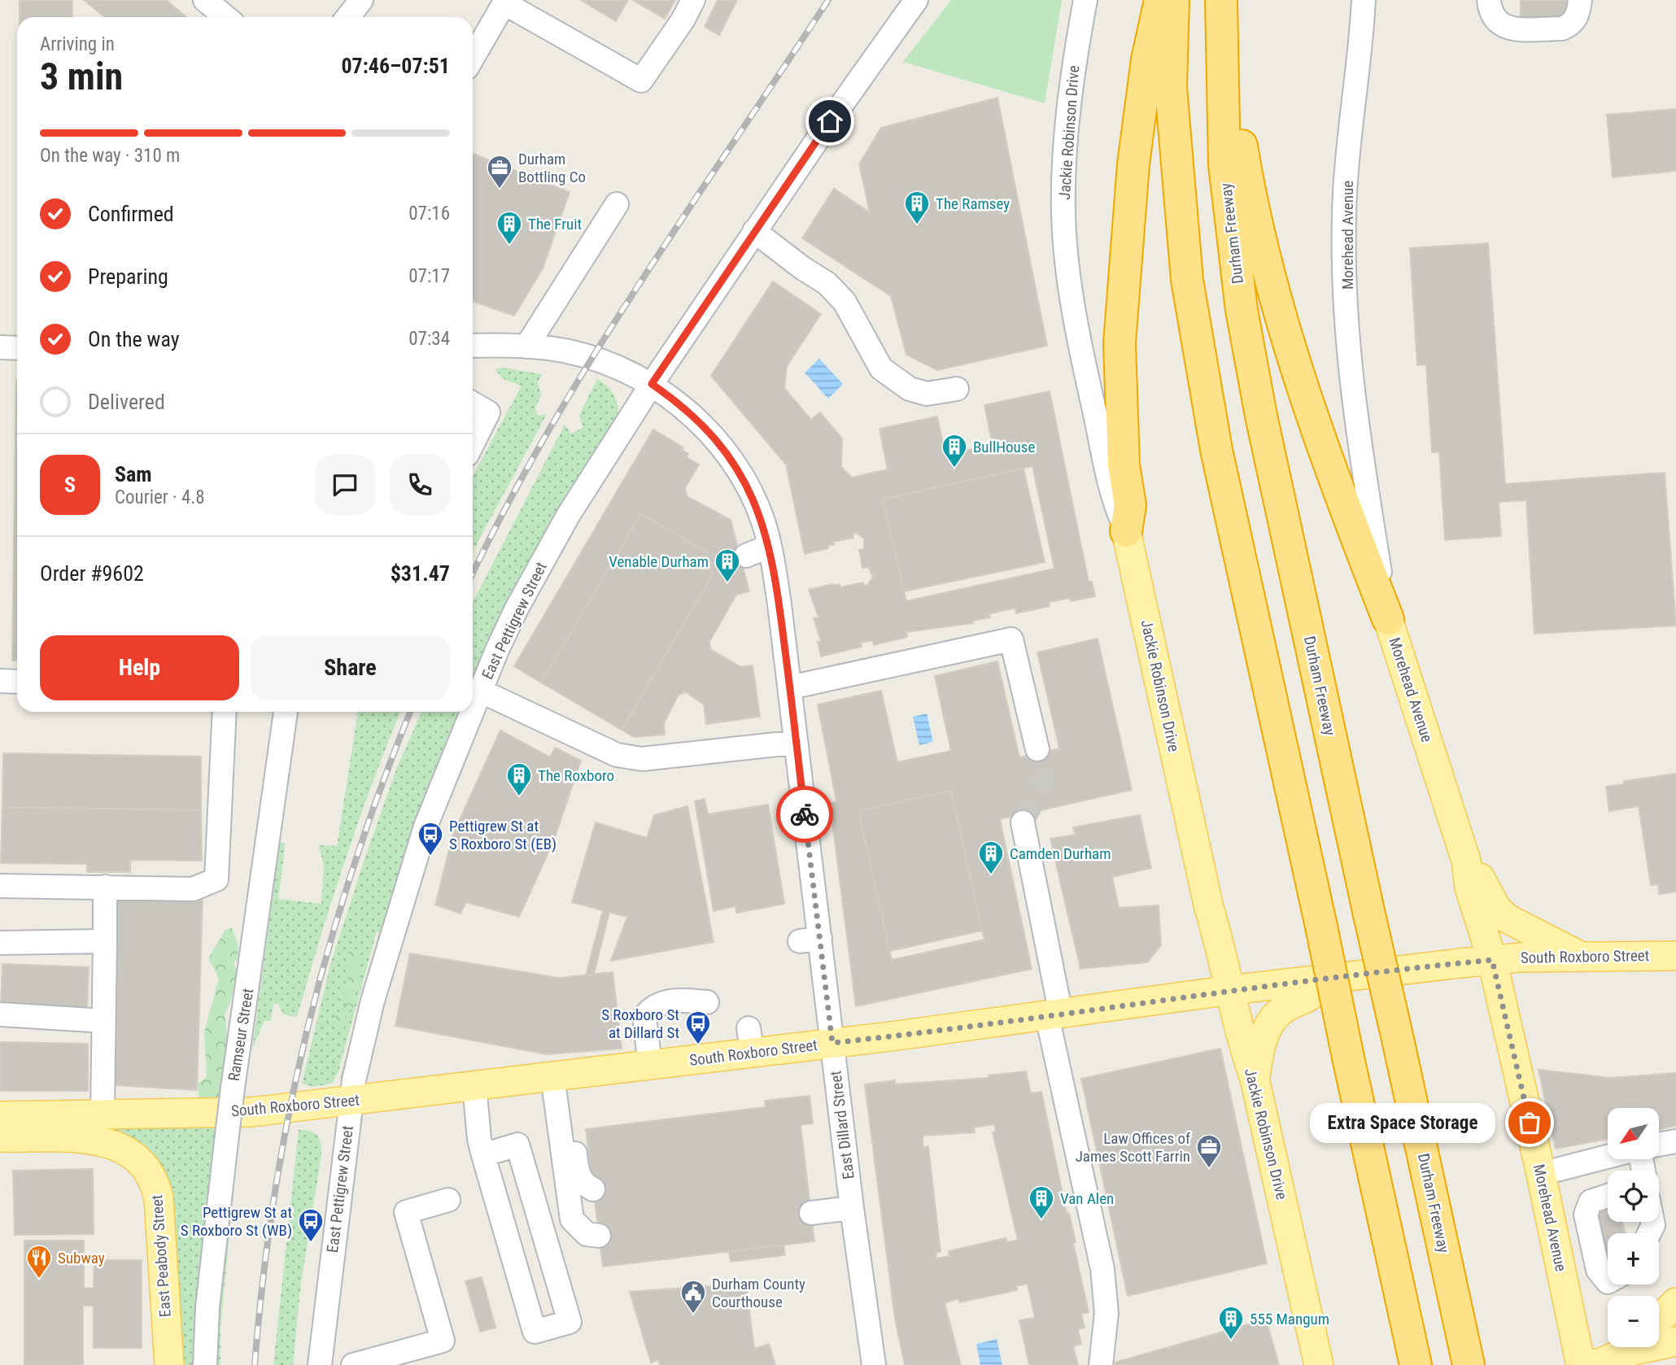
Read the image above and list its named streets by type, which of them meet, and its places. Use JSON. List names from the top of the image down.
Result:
{
  "streets": {
    "highway": ["Durham Freeway"],
    "main road": [
      "Jackie Robinson Drive",
      "Morehead Avenue",
      "South Roxboro Street",
      "East Peabody Street"
    ],
    "street": ["East Pettigrew Street", "Ramseur Street", "East Dillard Street"]
  },
  "crossings": [
    ["Jackie Robinson Drive", "South Roxboro Street"],
    ["Morehead Avenue", "South Roxboro Street"],
    ["East Pettigrew Street", "South Roxboro Street"],
    ["East Pettigrew Street", "East Dillard Street"],
    ["South Roxboro Street", "East Dillard Street"]
  ],
  "places": {
    "office": ["Durham Bottling Co", "Law Offices of James Scott Farrin"],
    "building": [
      "The Ramsey",
      "The Fruit",
      "BullHouse",
      "Venable Durham",
      "The Roxboro",
      "Camden Durham",
      "Van Alen",
      "555 Mangum"
    ],
    "bus stop": ["Pettigrew St at S Roxboro St (EB)", "S Roxboro St at Dillard St", "Pettigrew St at S Roxboro St (WB)"],
    "other": ["Extra Space Storage"],
    "restaurant": ["Subway"],
    "public building": ["Durham County Courthouse"]
  },
  "north": "bottom left",
  "page": {
    "heading": ["3 min", "Arriving in", "07:46–07:51"],
    "panel": [
      "Sam",
      "Courier · 4.8",
      "Order #9602",
      "$31.47"
    ],
    "bar": "On the way · 310 m",
    "list": [
      ["Confirmed", "07:16"],
      ["Preparing", "07:17"],
      ["On the way", "07:34"],
      "Delivered"
    ],
    "round": "S",
    "buttons": ["Help", "Share"],
    "bubble": "Extra Space Storage",
    "map_buttons": ["+", "−"]
  }
}
